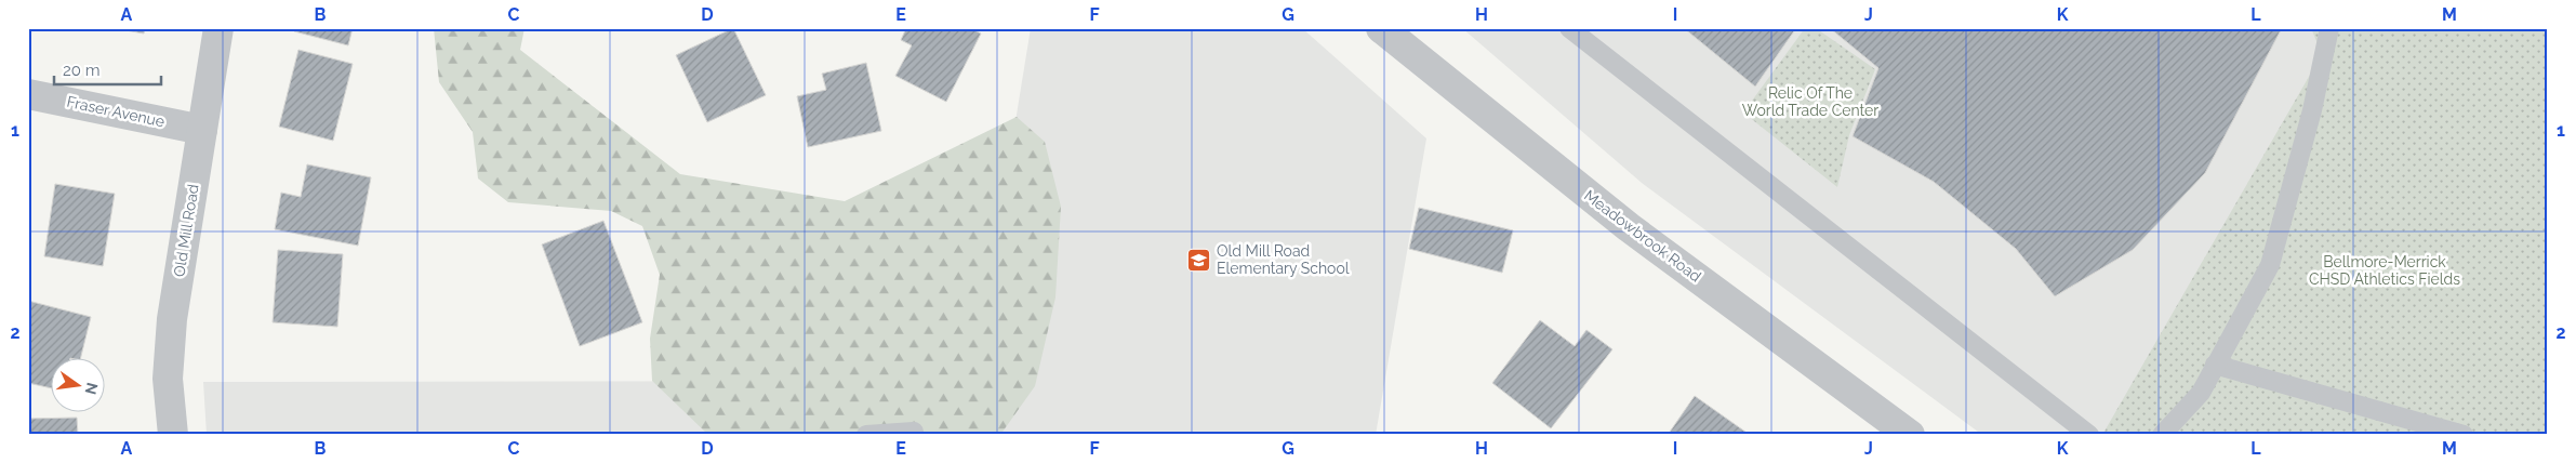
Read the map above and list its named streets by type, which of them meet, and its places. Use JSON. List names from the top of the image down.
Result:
{
  "streets": {
    "street": ["Fraser Avenue", "Old Mill Road", "Meadowbrook Road"]
  },
  "crossings": [
    ["Fraser Avenue", "Old Mill Road"]
  ],
  "parks": ["Relic Of The World Trade Center", "Bellmore-Merrick CHSD Athletics Fields"],
  "places": {
    "school or university": ["Old Mill Road Elementary School"]
  },
  "scale_bar": "20 m",
  "north": "right",
  "grid": {
    "columns": [
      "A",
      "B",
      "C",
      "D",
      "E",
      "F",
      "G",
      "H",
      "I",
      "J",
      "K",
      "L",
      "M"
    ],
    "rows": ["1", "2"]
  }
}
